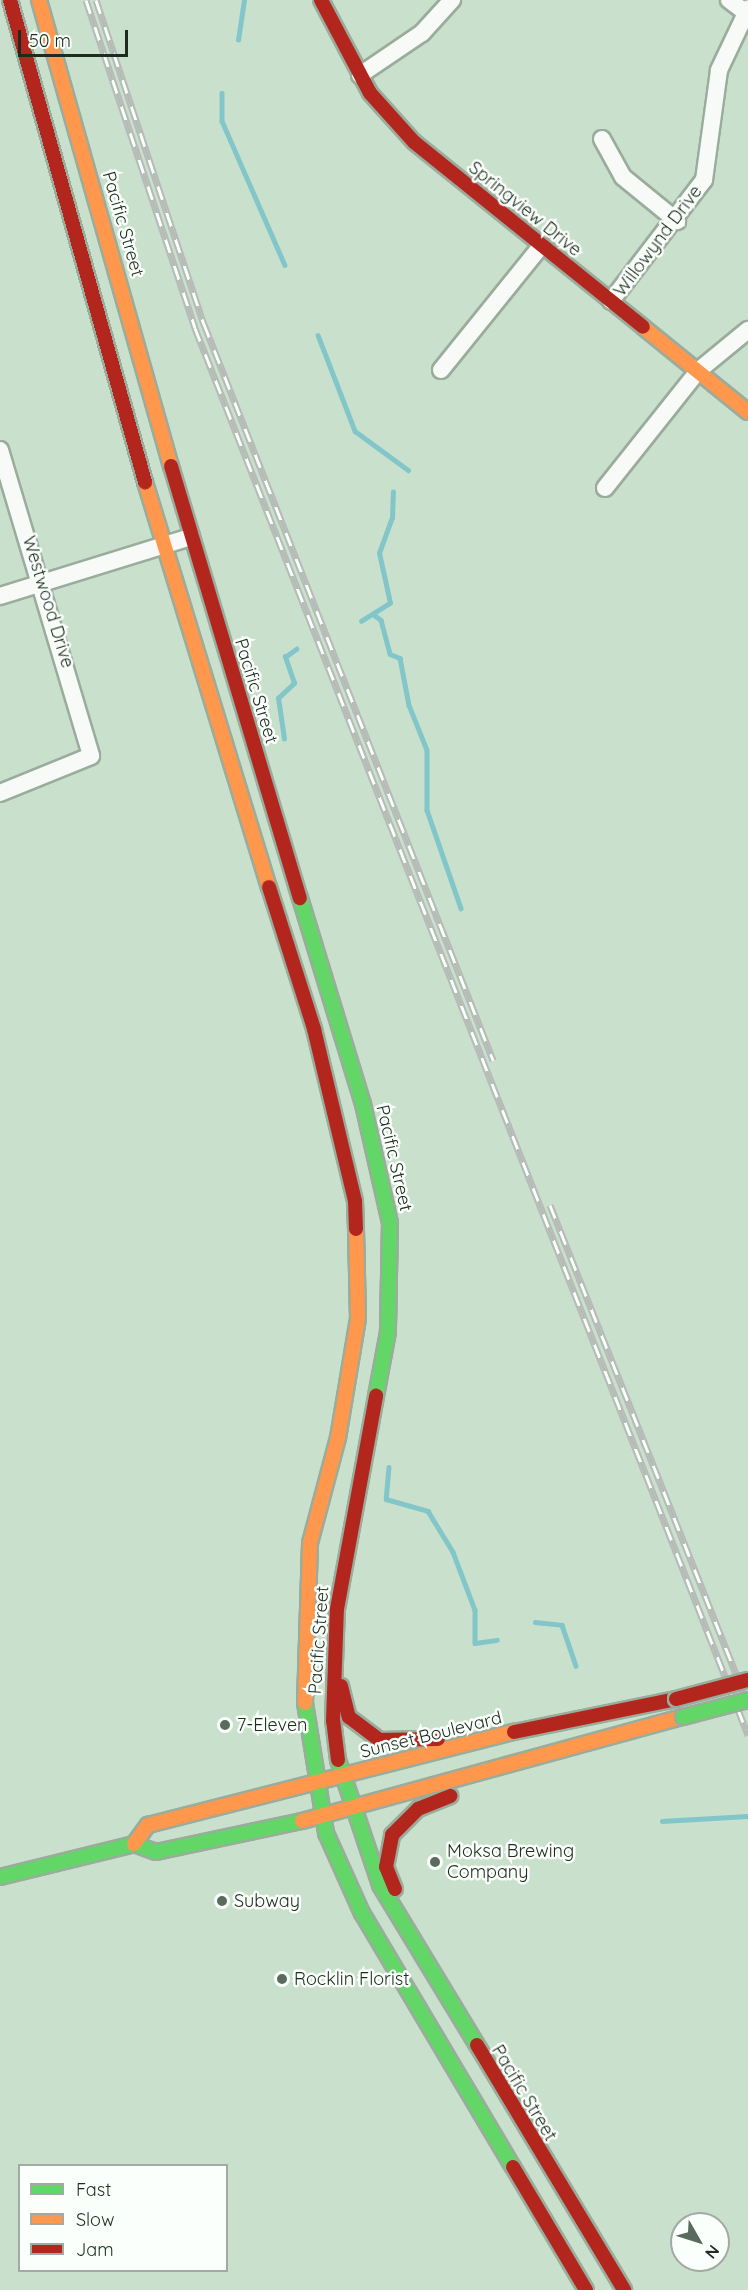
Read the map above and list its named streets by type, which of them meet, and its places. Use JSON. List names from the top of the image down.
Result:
{
  "streets": {
    "main road": ["Springview Drive", "Pacific Street", "Sunset Boulevard"],
    "street": ["Willowynd Drive", "Westwood Drive"]
  },
  "crossings": [
    ["Springview Drive", "Willowynd Drive"],
    ["Pacific Street", "Sunset Boulevard"]
  ],
  "places": [
    "7-Eleven",
    "Moksa Brewing Company",
    "Subway",
    "Rocklin Florist"
  ],
  "legend": ["Fast", "Slow", "Jam"],
  "scale_bar": "50 m",
  "north": "bottom right"
}
